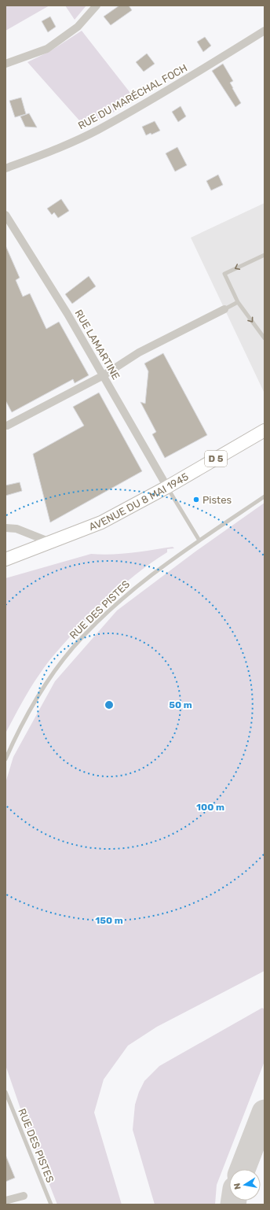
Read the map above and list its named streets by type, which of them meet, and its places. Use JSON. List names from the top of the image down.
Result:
{
  "streets": {
    "main road": ["D 5", "AVENUE DU 8 MAI 1945"],
    "street": ["RUE DU MARÉCHAL FOCH", "RUE LAMARTINE"],
    "lane": ["RUE DES PISTES"]
  },
  "crossings": [
    ["RUE LAMARTINE", "AVENUE DU 8 MAI 1945"]
  ],
  "places": ["Pistes"],
  "north": "left",
  "rings": ["50 m", "100 m", "150 m"]
}
